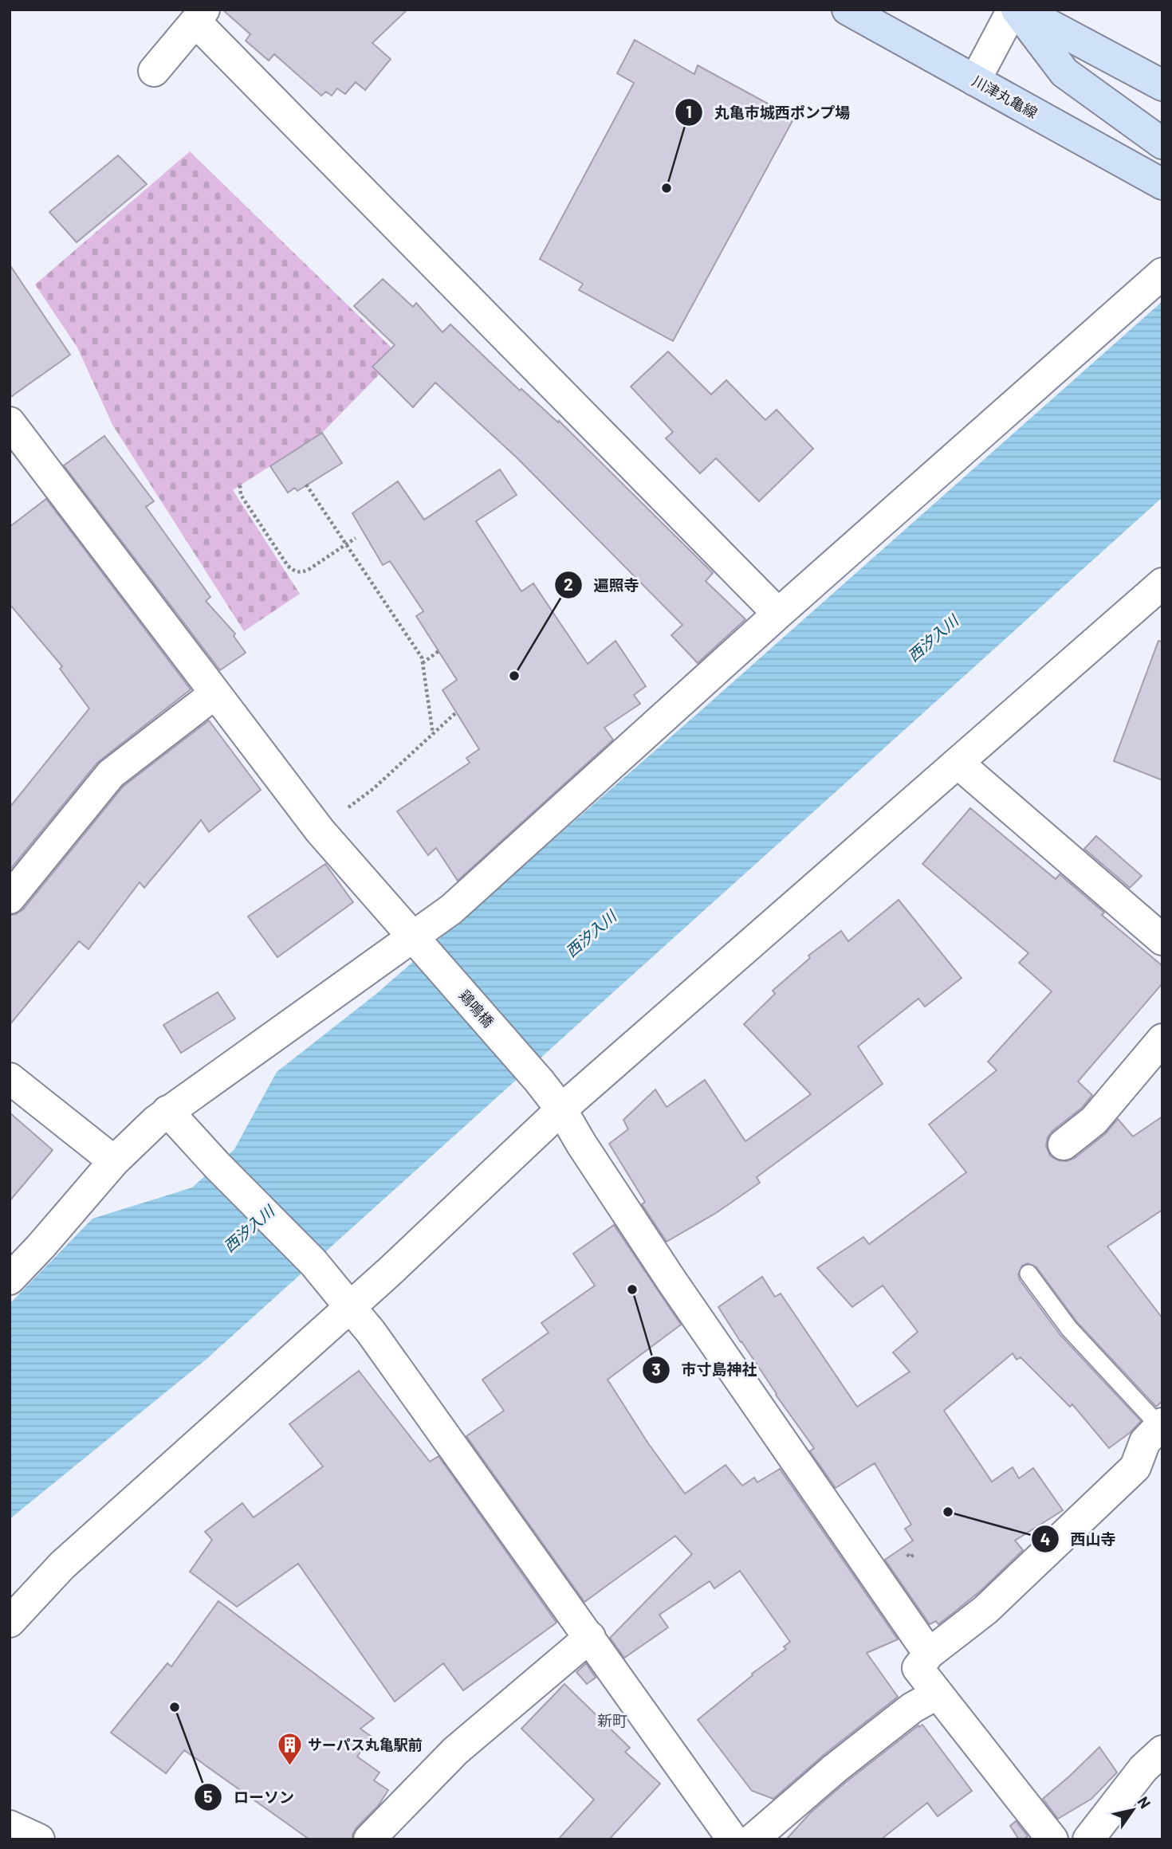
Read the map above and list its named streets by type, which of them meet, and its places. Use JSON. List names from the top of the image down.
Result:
{
  "streets": {
    "main road": ["川津丸亀線"],
    "street": ["鶏鳴橋"]
  },
  "districts": ["新町"],
  "water": ["西汐入川"],
  "places": {
    "other": [
      "丸亀市城西ポンプ場",
      "遍照寺",
      "市寸島神社",
      "西山寺",
      "ローソン"
    ],
    "building": ["サーパス丸亀駅前"]
  },
  "north": "top right"
}
